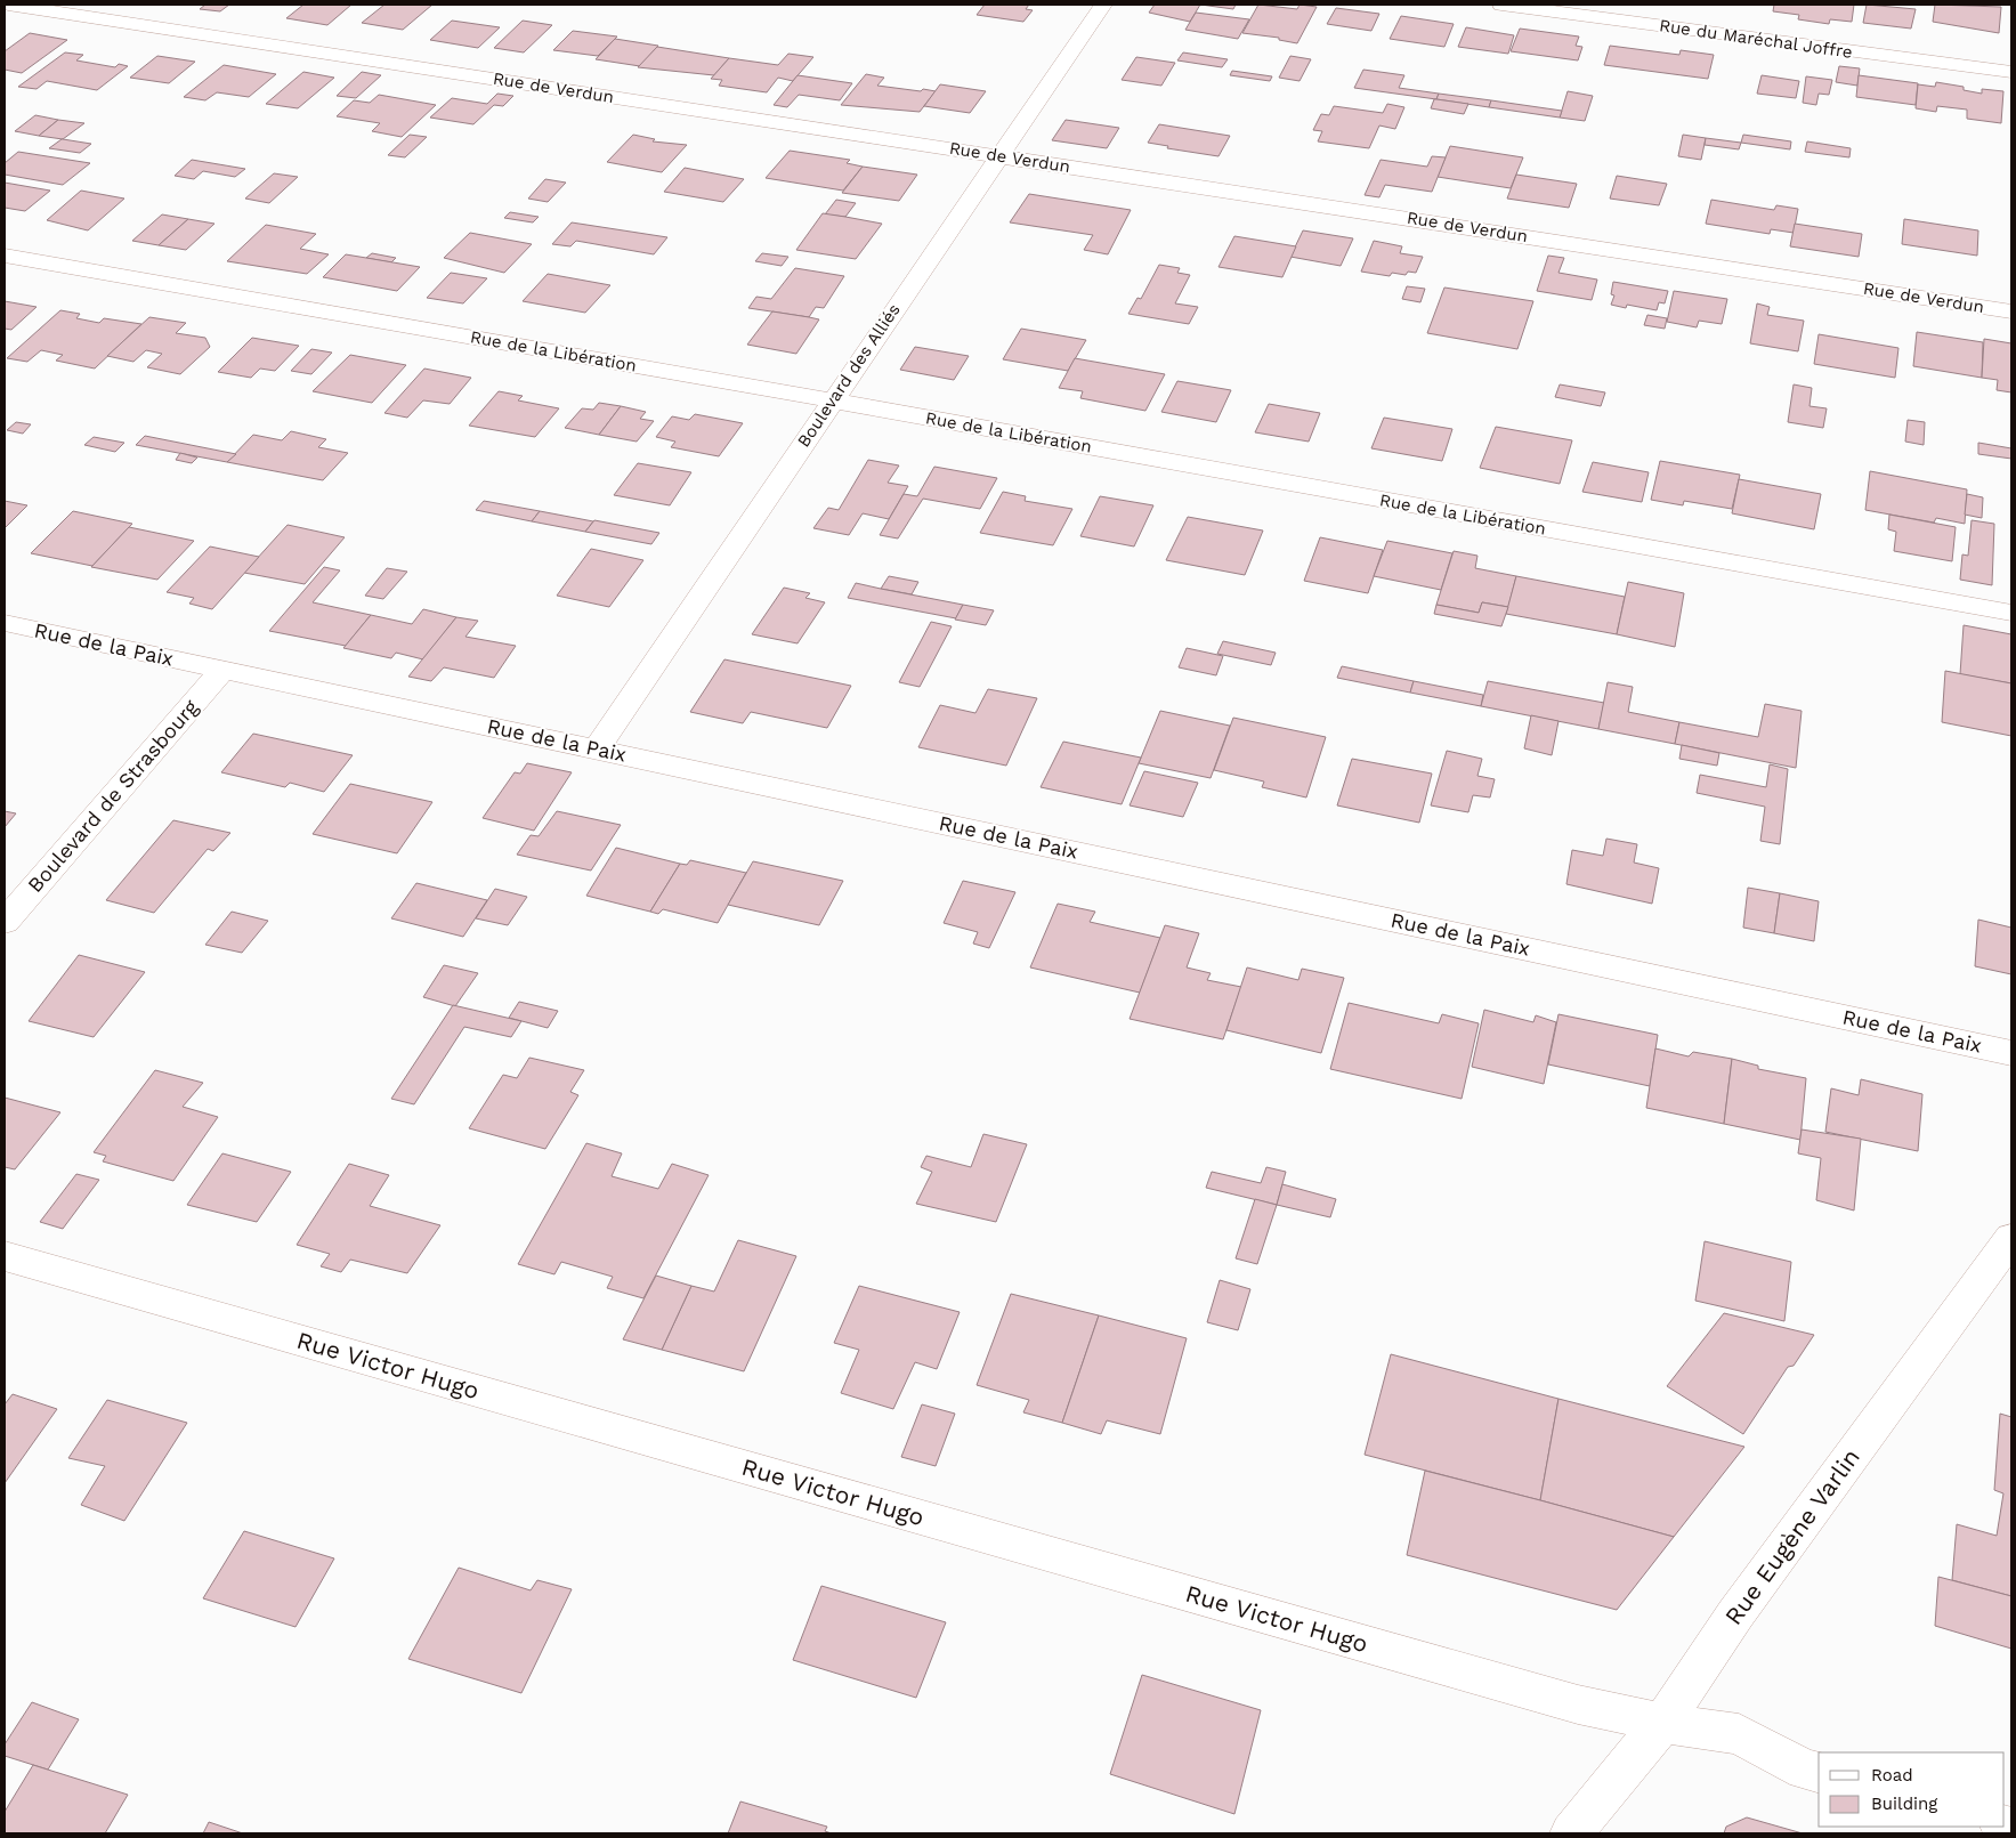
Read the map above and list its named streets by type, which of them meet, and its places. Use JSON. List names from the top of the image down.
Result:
{
  "streets": {
    "street": [
      "Rue du Maréchal Joffre",
      "Rue de Verdun",
      "Rue de la Libération",
      "Boulevard des Alliés",
      "Rue de la Paix",
      "Boulevard de Strasbourg",
      "Rue Victor Hugo",
      "Rue Eugène Varlin"
    ]
  },
  "crossings": [
    ["Rue de Verdun", "Boulevard des Alliés"],
    ["Rue de la Libération", "Boulevard des Alliés"],
    ["Boulevard des Alliés", "Rue de la Paix"],
    ["Rue de la Paix", "Boulevard de Strasbourg"],
    ["Rue Victor Hugo", "Rue Eugène Varlin"]
  ],
  "legend": ["Road", "Building"]
}
